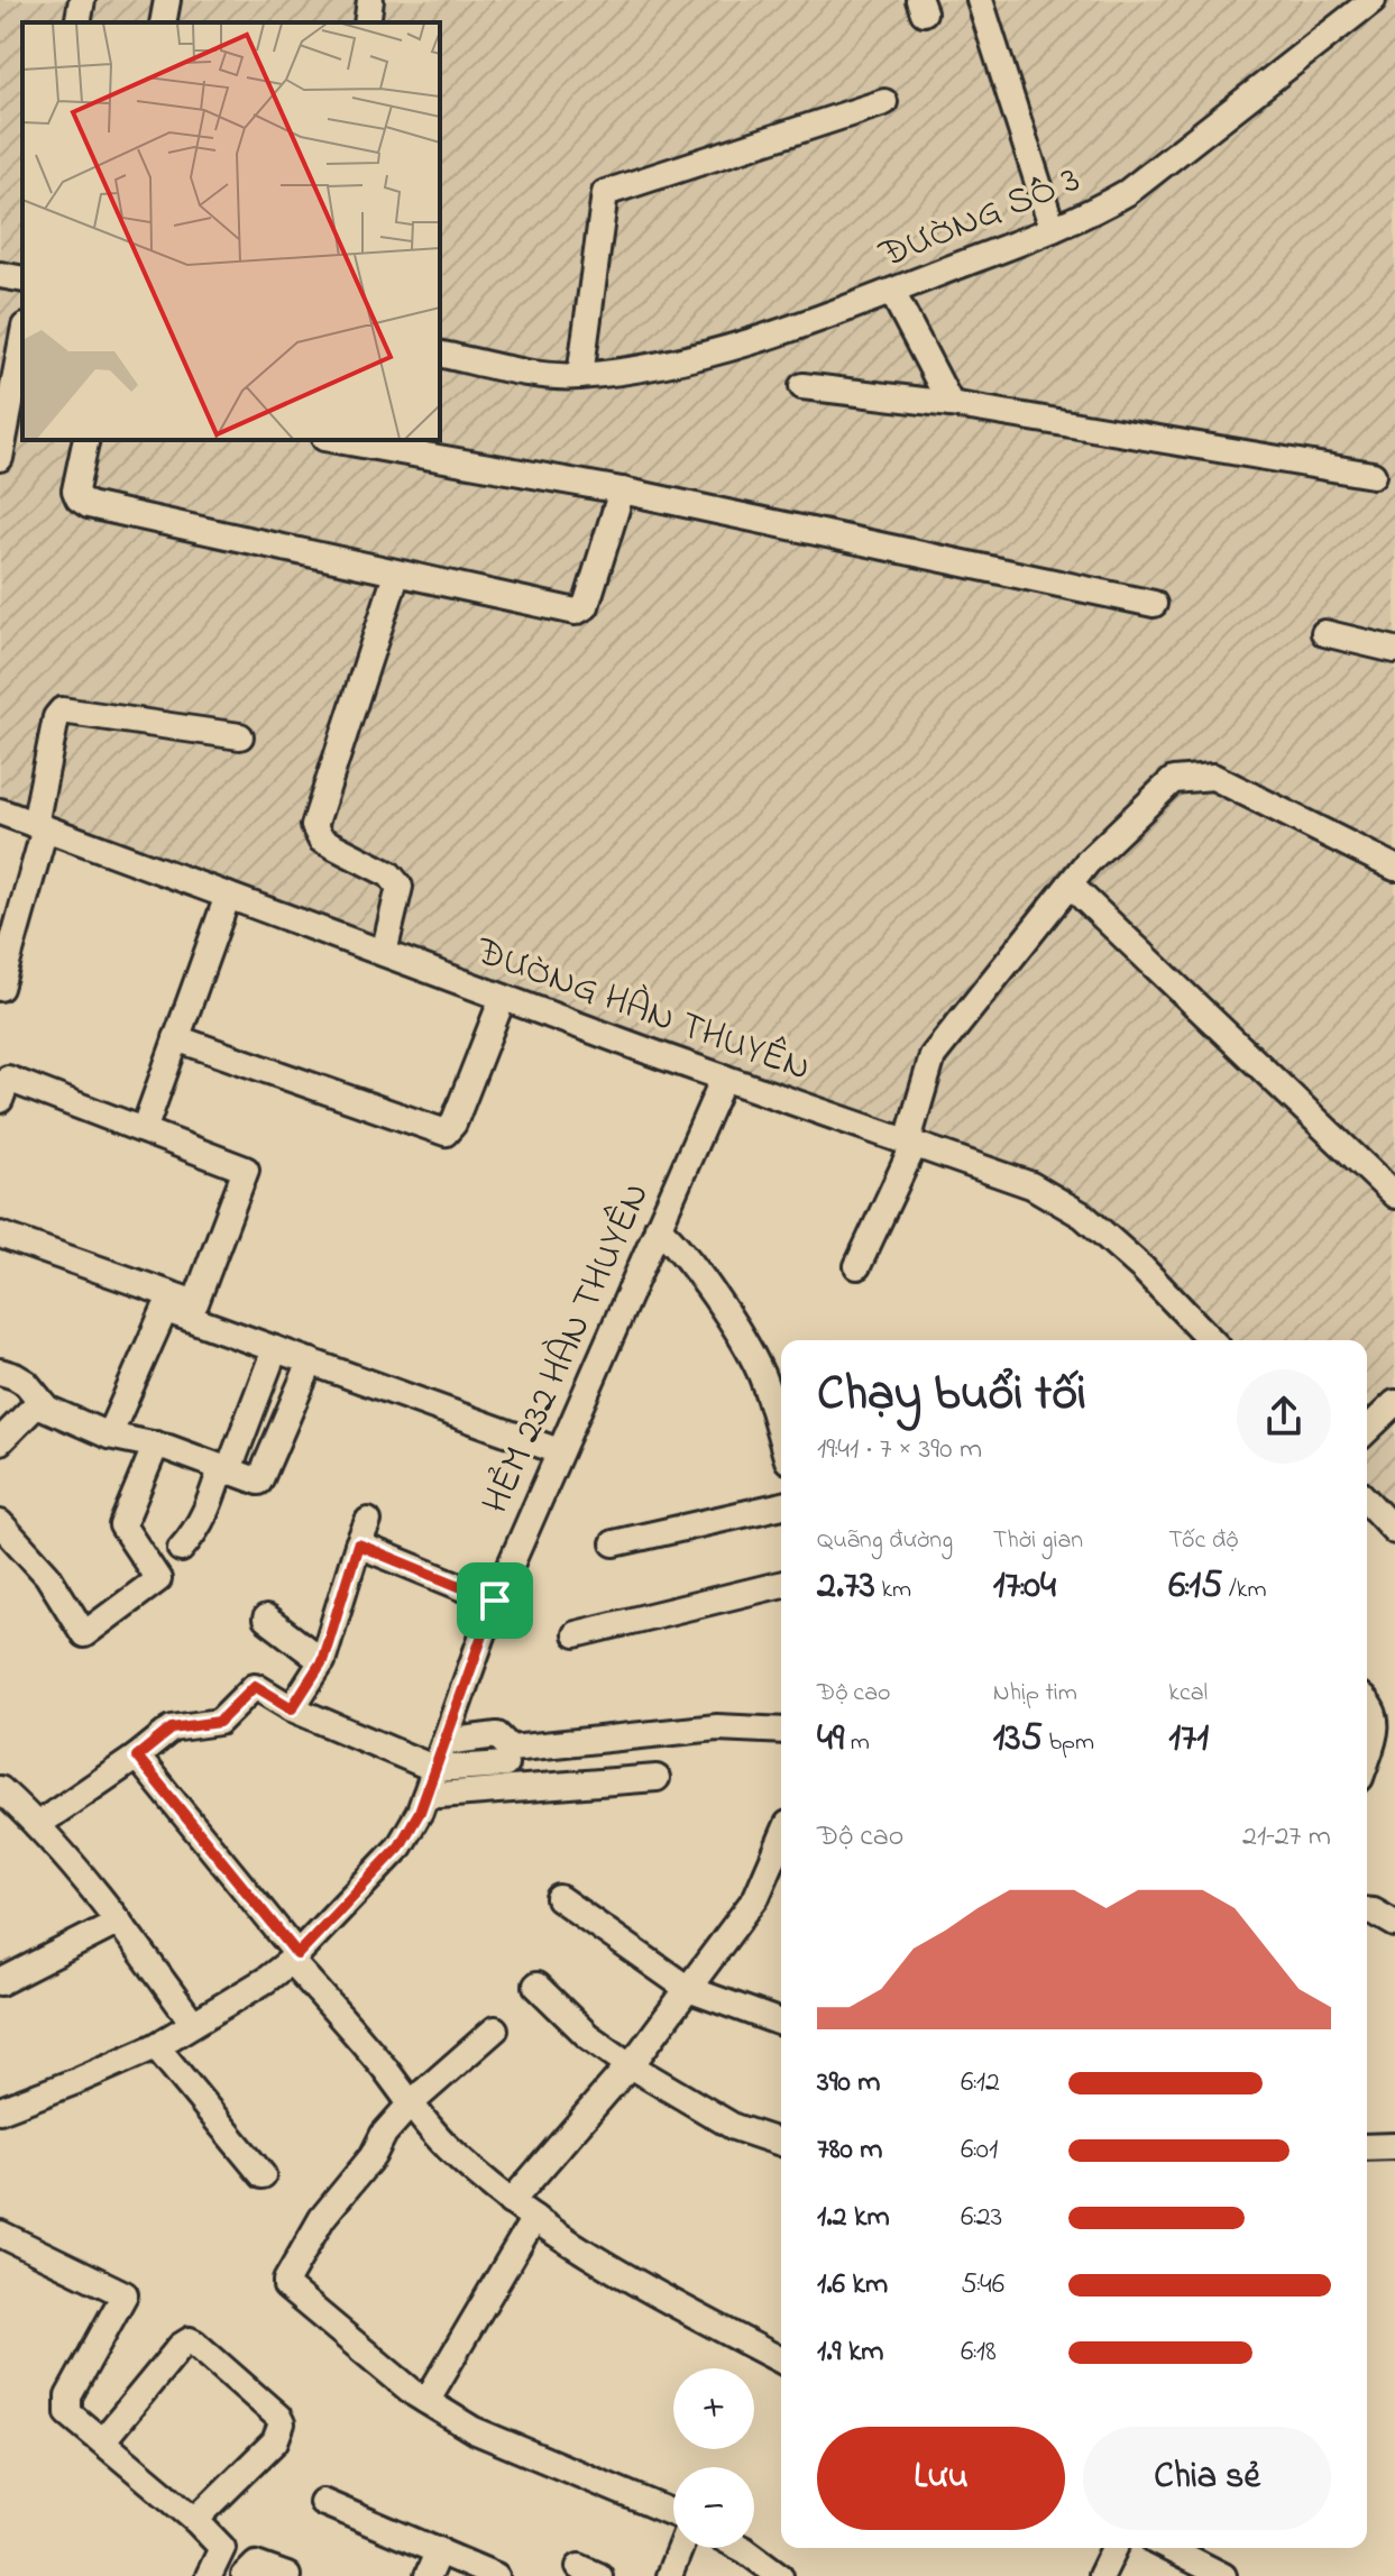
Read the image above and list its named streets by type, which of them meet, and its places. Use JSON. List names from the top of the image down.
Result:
{
  "streets": {
    "street": ["ĐƯỜNG SỐ 3", "ĐƯỜNG HÀN THUYÊN", "HẺM 232 HÀN THUYÊN"]
  },
  "crossings": [
    ["ĐƯỜNG HÀN THUYÊN", "HẺM 232 HÀN THUYÊN"]
  ],
  "page": {
    "heading": ["Chạy buổi tối", "19:41 · 7 × 390 m"],
    "stats": [
      ["Quãng đường", "2.73 km"],
      ["Thời gian", "17:04"],
      ["Tốc độ", "6:15 /km"],
      ["Độ cao", "49 m"],
      ["Nhịp tim", "135 bpm"],
      ["kcal", "171"]
    ],
    "chart": ["Độ cao", "21–27 m"],
    "list": [
      {
        "name": "390 m",
        "note": "6:12"
      },
      {
        "name": "780 m",
        "note": "6:01"
      },
      {
        "name": "1.2 km",
        "note": "6:23"
      },
      {
        "name": "1.6 km",
        "note": "5:46"
      },
      {
        "name": "1.9 km",
        "note": "6:18"
      }
    ],
    "map_buttons": ["+", "−"],
    "buttons": ["Lưu", "Chia sẻ"]
  }
}
